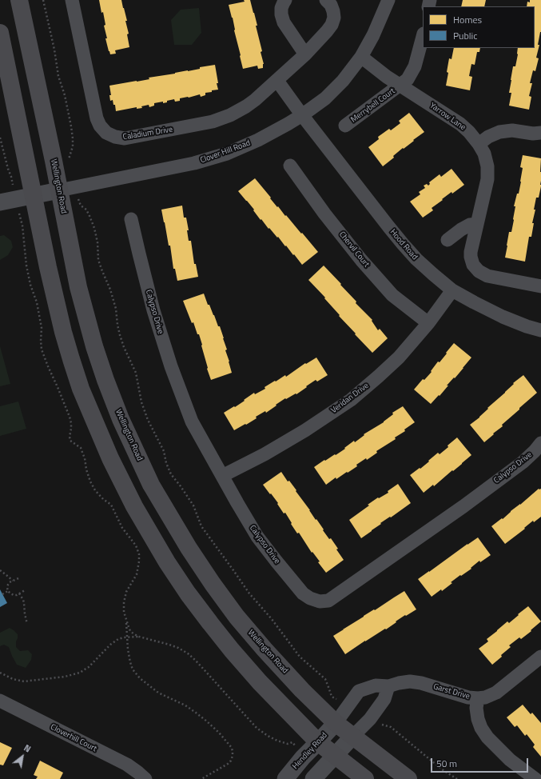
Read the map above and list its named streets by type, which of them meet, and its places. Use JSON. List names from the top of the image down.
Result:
{
  "streets": {
    "main road": ["Wellington Road"],
    "street": [
      "Merrybell Court",
      "Yarrow Lane",
      "Caladium Drive",
      "Clover Hill Road",
      "Hood Road",
      "Chervil Court",
      "Calypso Drive",
      "Veridan Drive",
      "Garst Drive",
      "Cloverhill Court",
      "Hendley Road"
    ]
  },
  "crossings": [
    ["Merrybell Court", "Yarrow Lane"],
    ["Yarrow Lane", "Clover Hill Road"],
    ["Clover Hill Road", "Wellington Road"],
    ["Clover Hill Road", "Hood Road"],
    ["Wellington Road", "Garst Drive"],
    ["Wellington Road", "Hendley Road"],
    ["Hood Road", "Veridan Drive"],
    ["Chervil Court", "Veridan Drive"],
    ["Calypso Drive", "Veridan Drive"],
    ["Garst Drive", "Hendley Road"]
  ],
  "legend": ["Homes", "Public"],
  "scale_bar": "50 m",
  "north": "top right"
}
